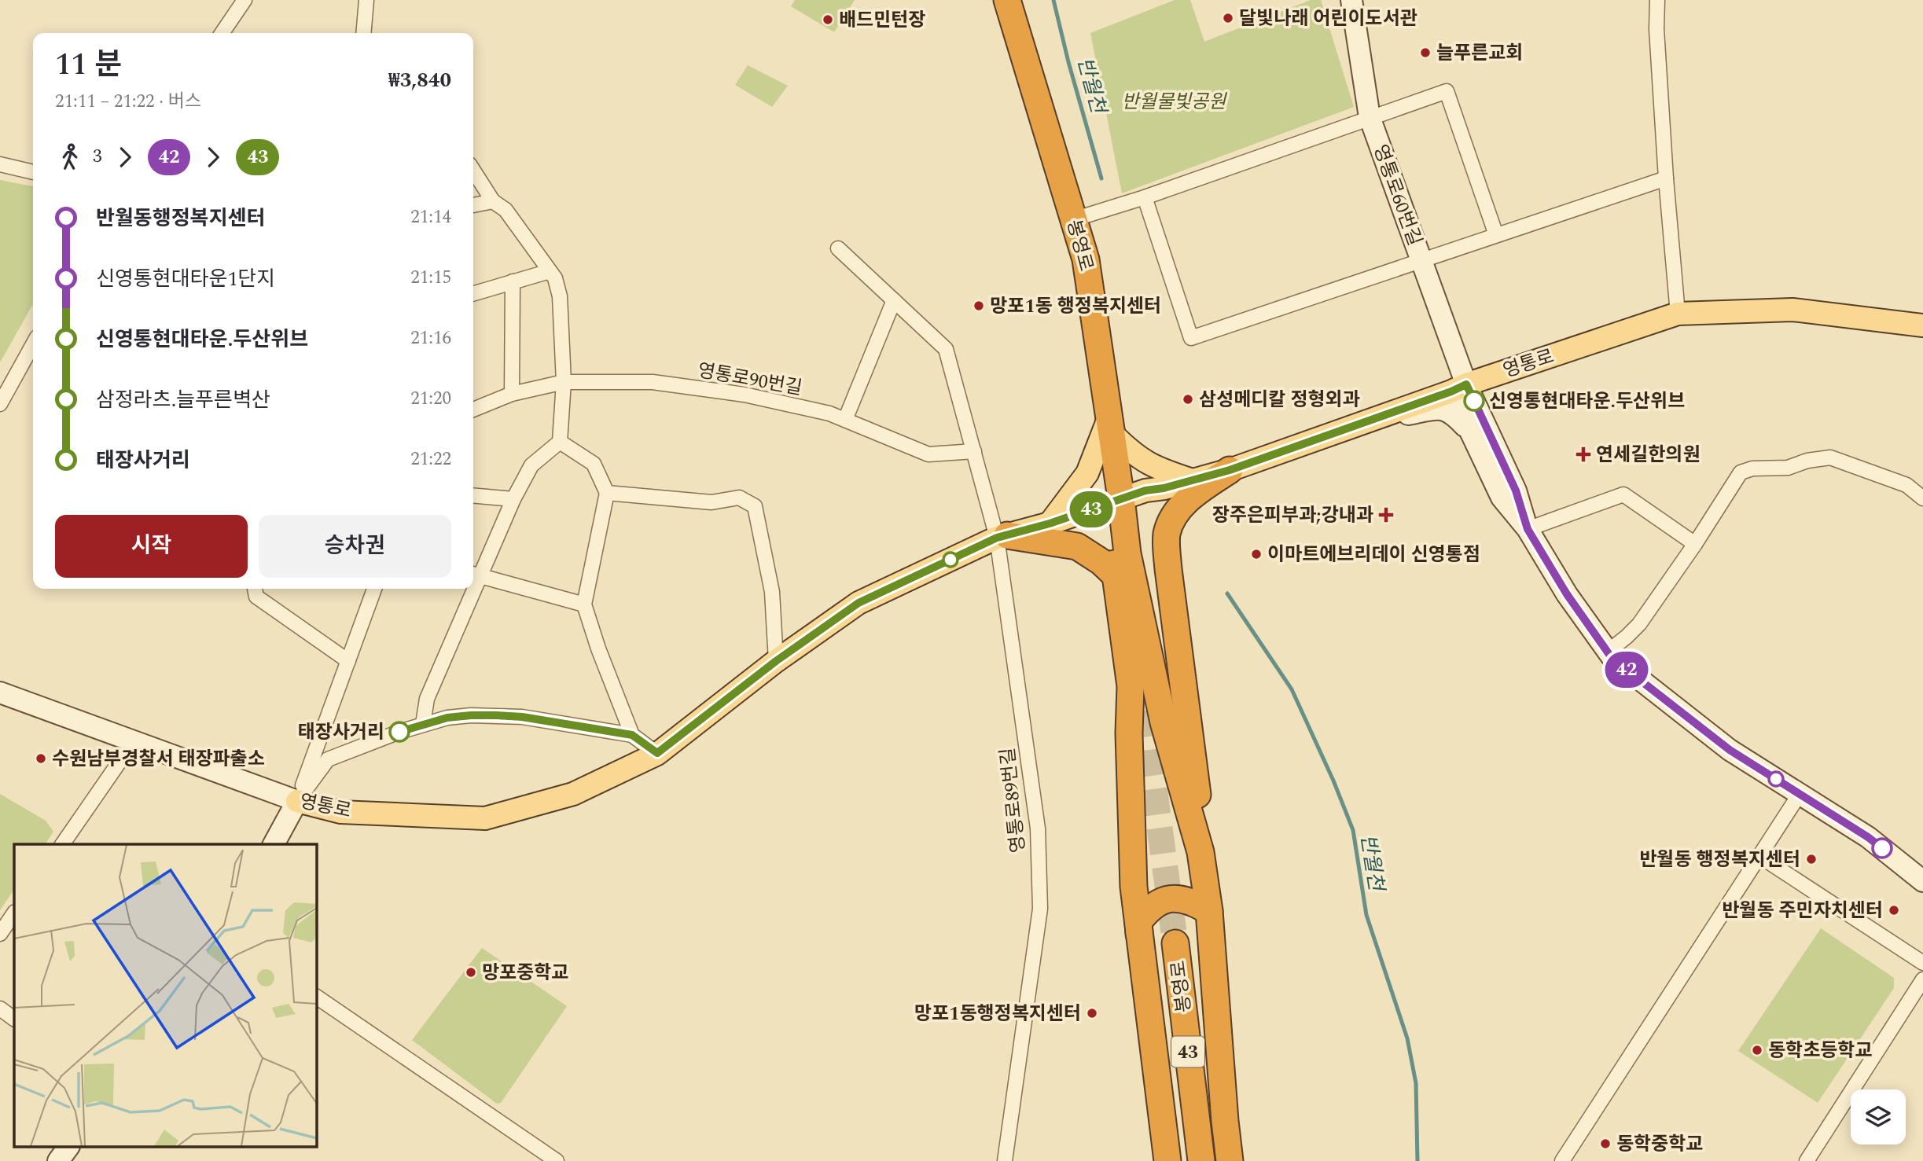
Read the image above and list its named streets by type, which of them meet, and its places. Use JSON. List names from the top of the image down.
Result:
{
  "streets": {
    "highway": ["봉영로", "43"],
    "main road": ["영통로"],
    "street": ["영통로60번길", "영통로90번길", "영통로89번길"]
  },
  "crossings": [
    ["영통로60번길", "영통로"],
    ["봉영로", "영통로"],
    ["영통로", "영통로89번길"]
  ],
  "water": ["반월천"],
  "parks": ["반월물빛공원"],
  "places": {
    "other": [
      "달빛나래 어린이도서관",
      "배드민턴장",
      "늘푸른교회",
      "망포1동 행정복지센터",
      "삼성메디칼 정형외과",
      "신영통현대타운.두산위브",
      "이마트에브리데이 신영통점",
      "태장사거리",
      "수원남부경찰서 태장파출소",
      "반월동 행정복지센터",
      "반월동 주민자치센터",
      "망포중학교",
      "망포1동행정복지센터",
      "동학초등학교",
      "동학중학교"
    ],
    "health": ["연세길한의원", "장주은피부과;강내과"]
  },
  "lines": ["bus line 43", "bus line 42"],
  "page": {
    "on_map": ["42", "43"],
    "heading": ["11 분", "21:11 – 21:22 · 버스", "₩3,840"],
    "legs": ["3", "42", "43"],
    "list": [
      {
        "name": "반월동행정복지센터",
        "value": "21:14"
      },
      {
        "name": "신영통현대타운1단지",
        "value": "21:15"
      },
      {
        "name": "신영통현대타운.두산위브",
        "value": "21:16"
      },
      {
        "name": "삼정라츠.늘푸른벽산",
        "value": "21:20"
      },
      {
        "name": "태장사거리",
        "value": "21:22"
      }
    ],
    "buttons": ["시작", "승차권"]
  }
}
